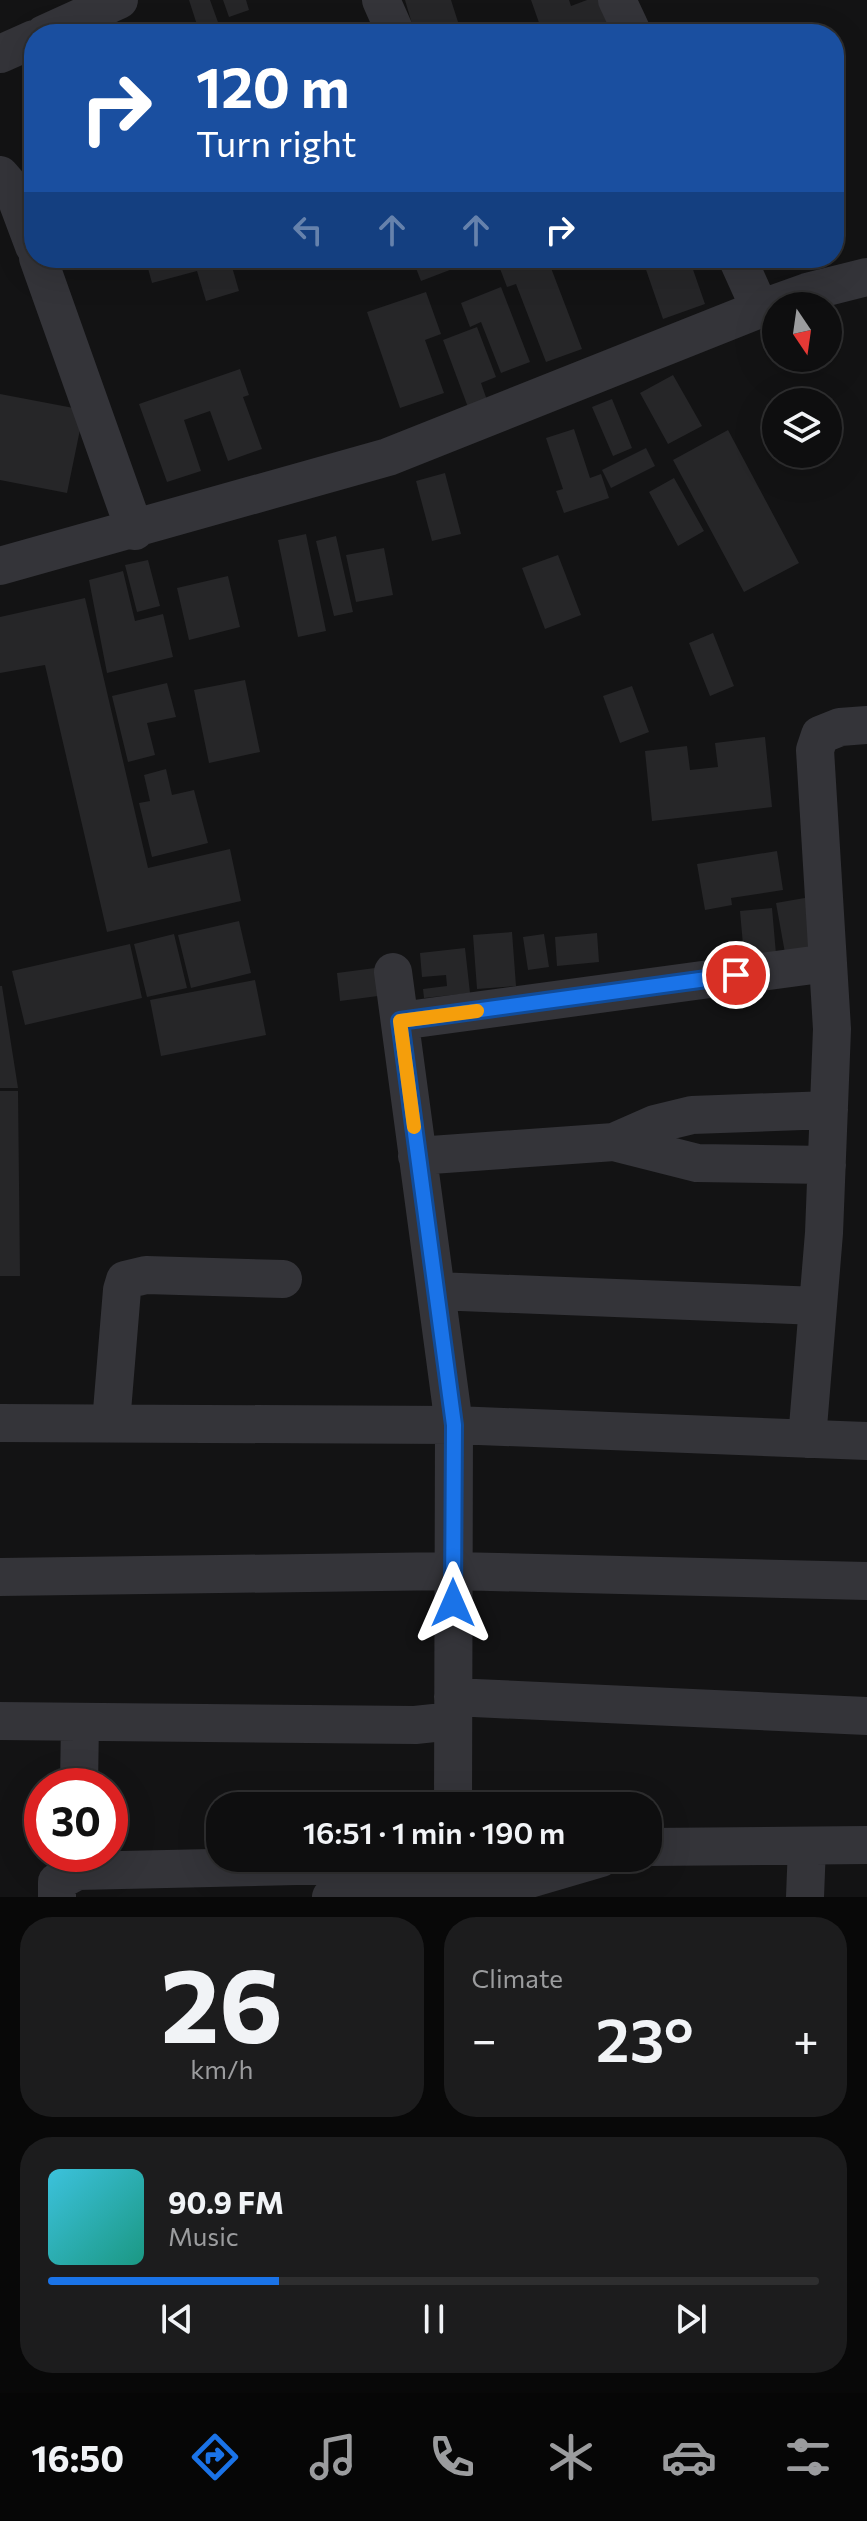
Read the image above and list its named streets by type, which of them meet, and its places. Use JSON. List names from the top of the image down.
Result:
{
  "north": "bottom",
  "page": {
    "turn": ["120 m", "Turn right"],
    "limit": "30",
    "trip": "16:51 · 1 min · 190 m",
    "tile": [
      ["26", "km/h"],
      "Climate"
    ],
    "heat": ["−", "23°", "+"],
    "song": ["90.9 FM", "Music"],
    "tabs": "16:50"
  }
}
